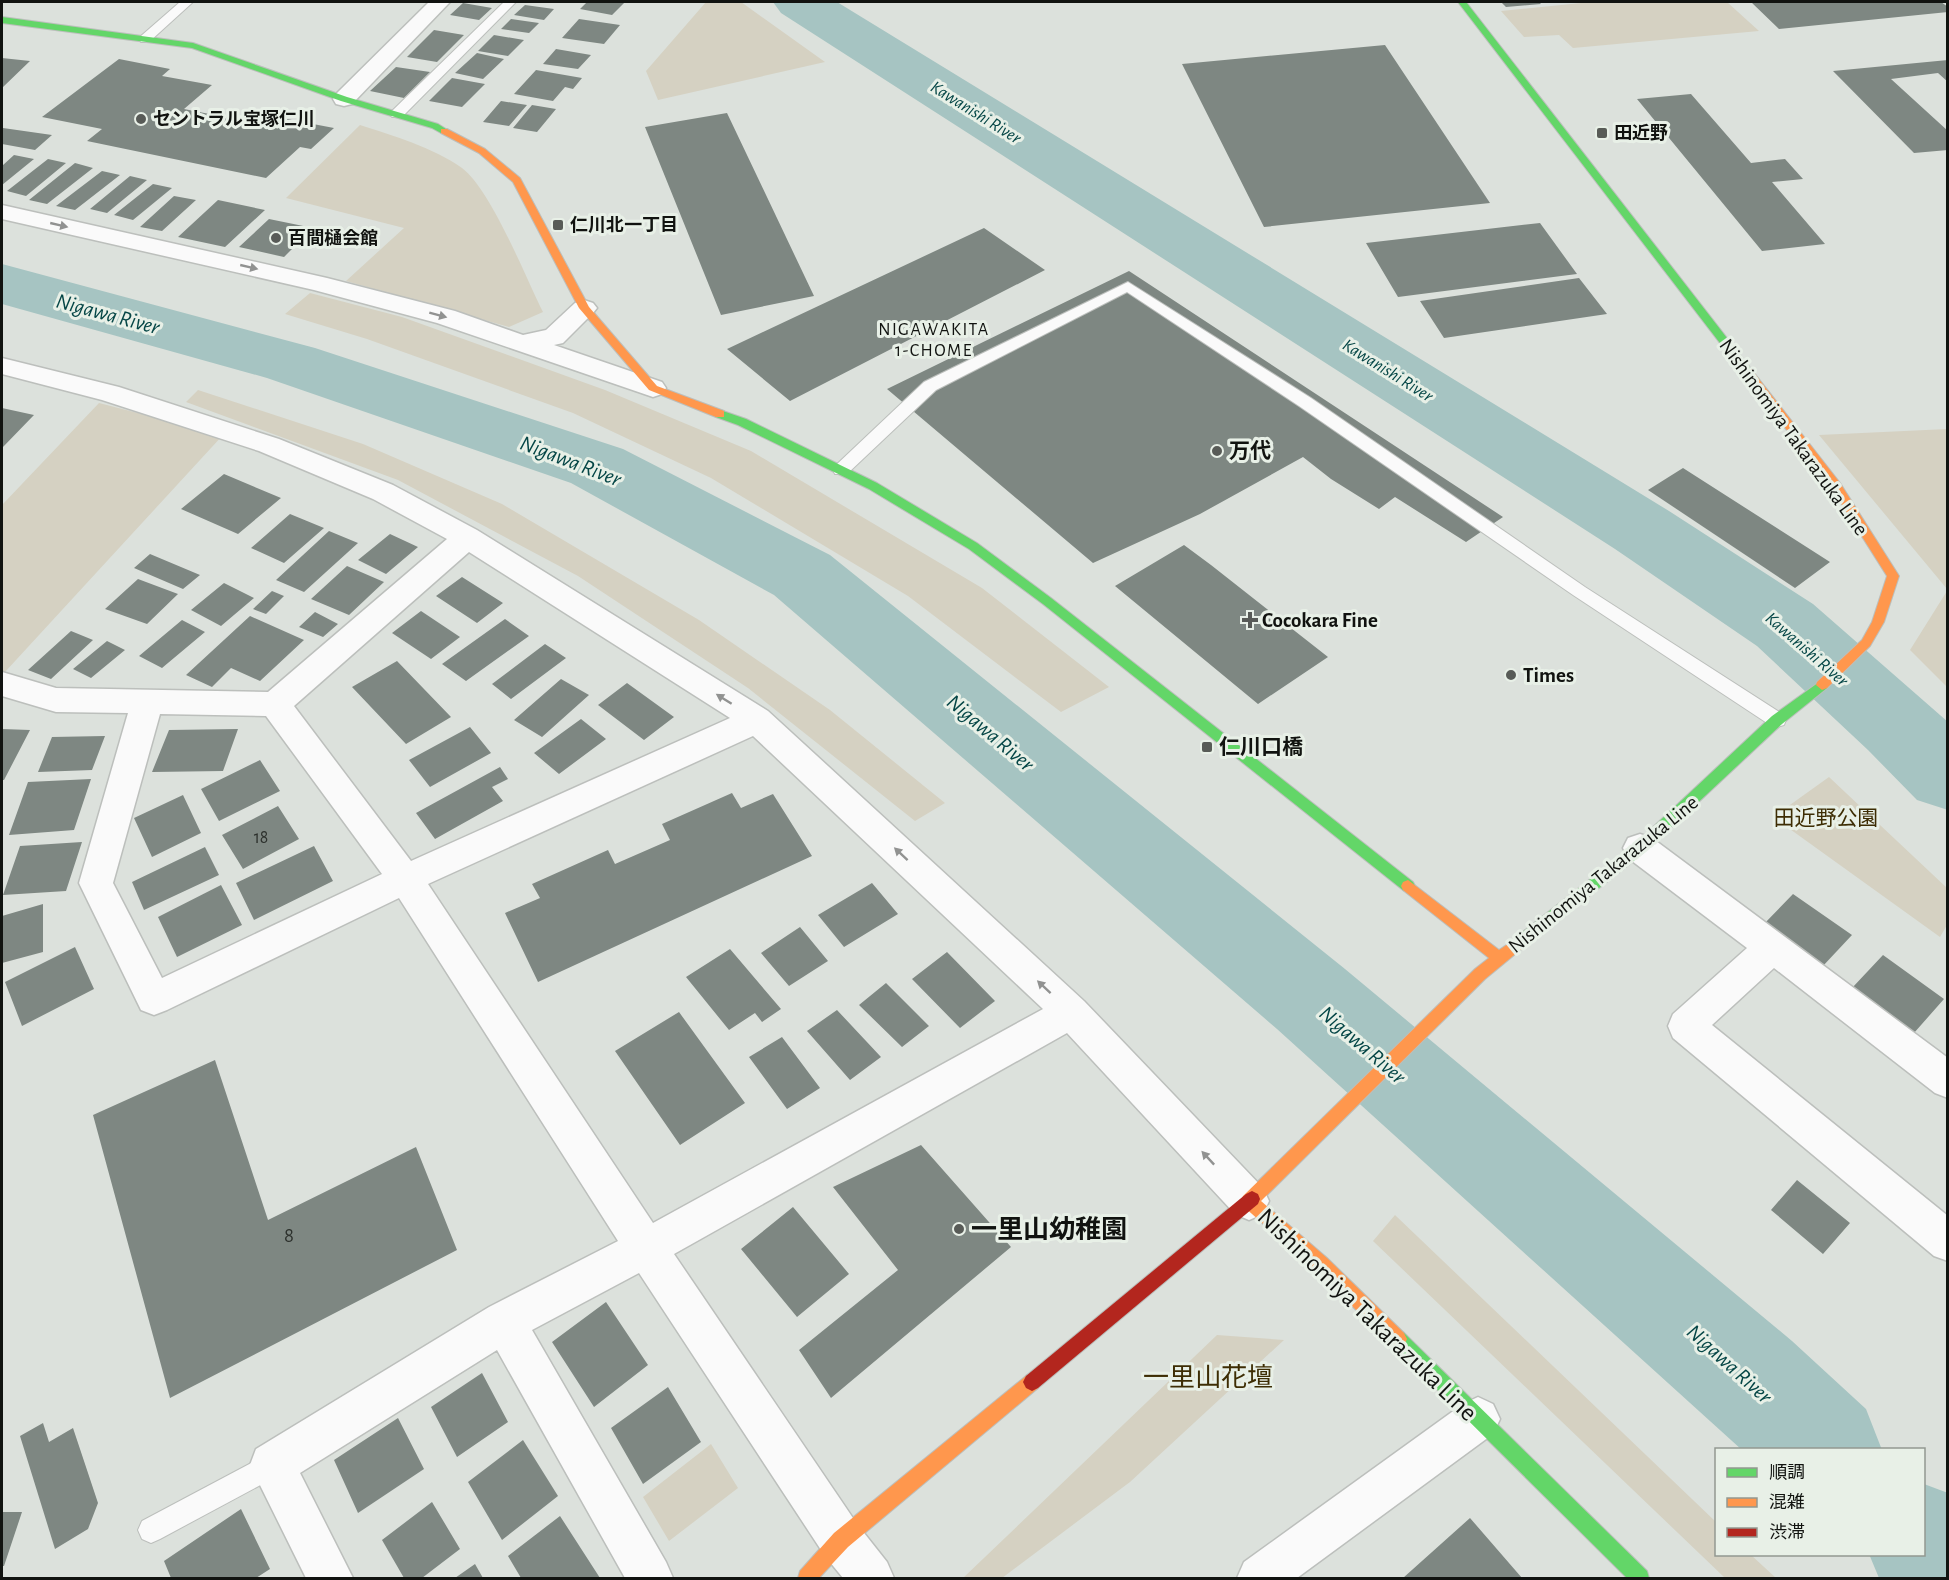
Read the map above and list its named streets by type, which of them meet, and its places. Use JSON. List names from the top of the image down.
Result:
{
  "streets": {
    "street": ["Nishinomiya Takarazuka Line"]
  },
  "districts": ["NIGAWAKITA 1-CHOME"],
  "water": ["Kawanishi River", "Nigawa River"],
  "parks": ["田近野公園", "一里山花壇"],
  "places": {
    "other": [
      "セントラル宝塚仁川",
      "百間樋会館",
      "万代",
      "Times",
      "一里山幼稚園"
    ],
    "transit": ["田近野", "仁川北一丁目", "仁川口橋"],
    "health": ["Cocokara Fine"]
  },
  "house_numbers": ["18", "8"],
  "legend": ["順調", "混雑", "渋滞"]
}
